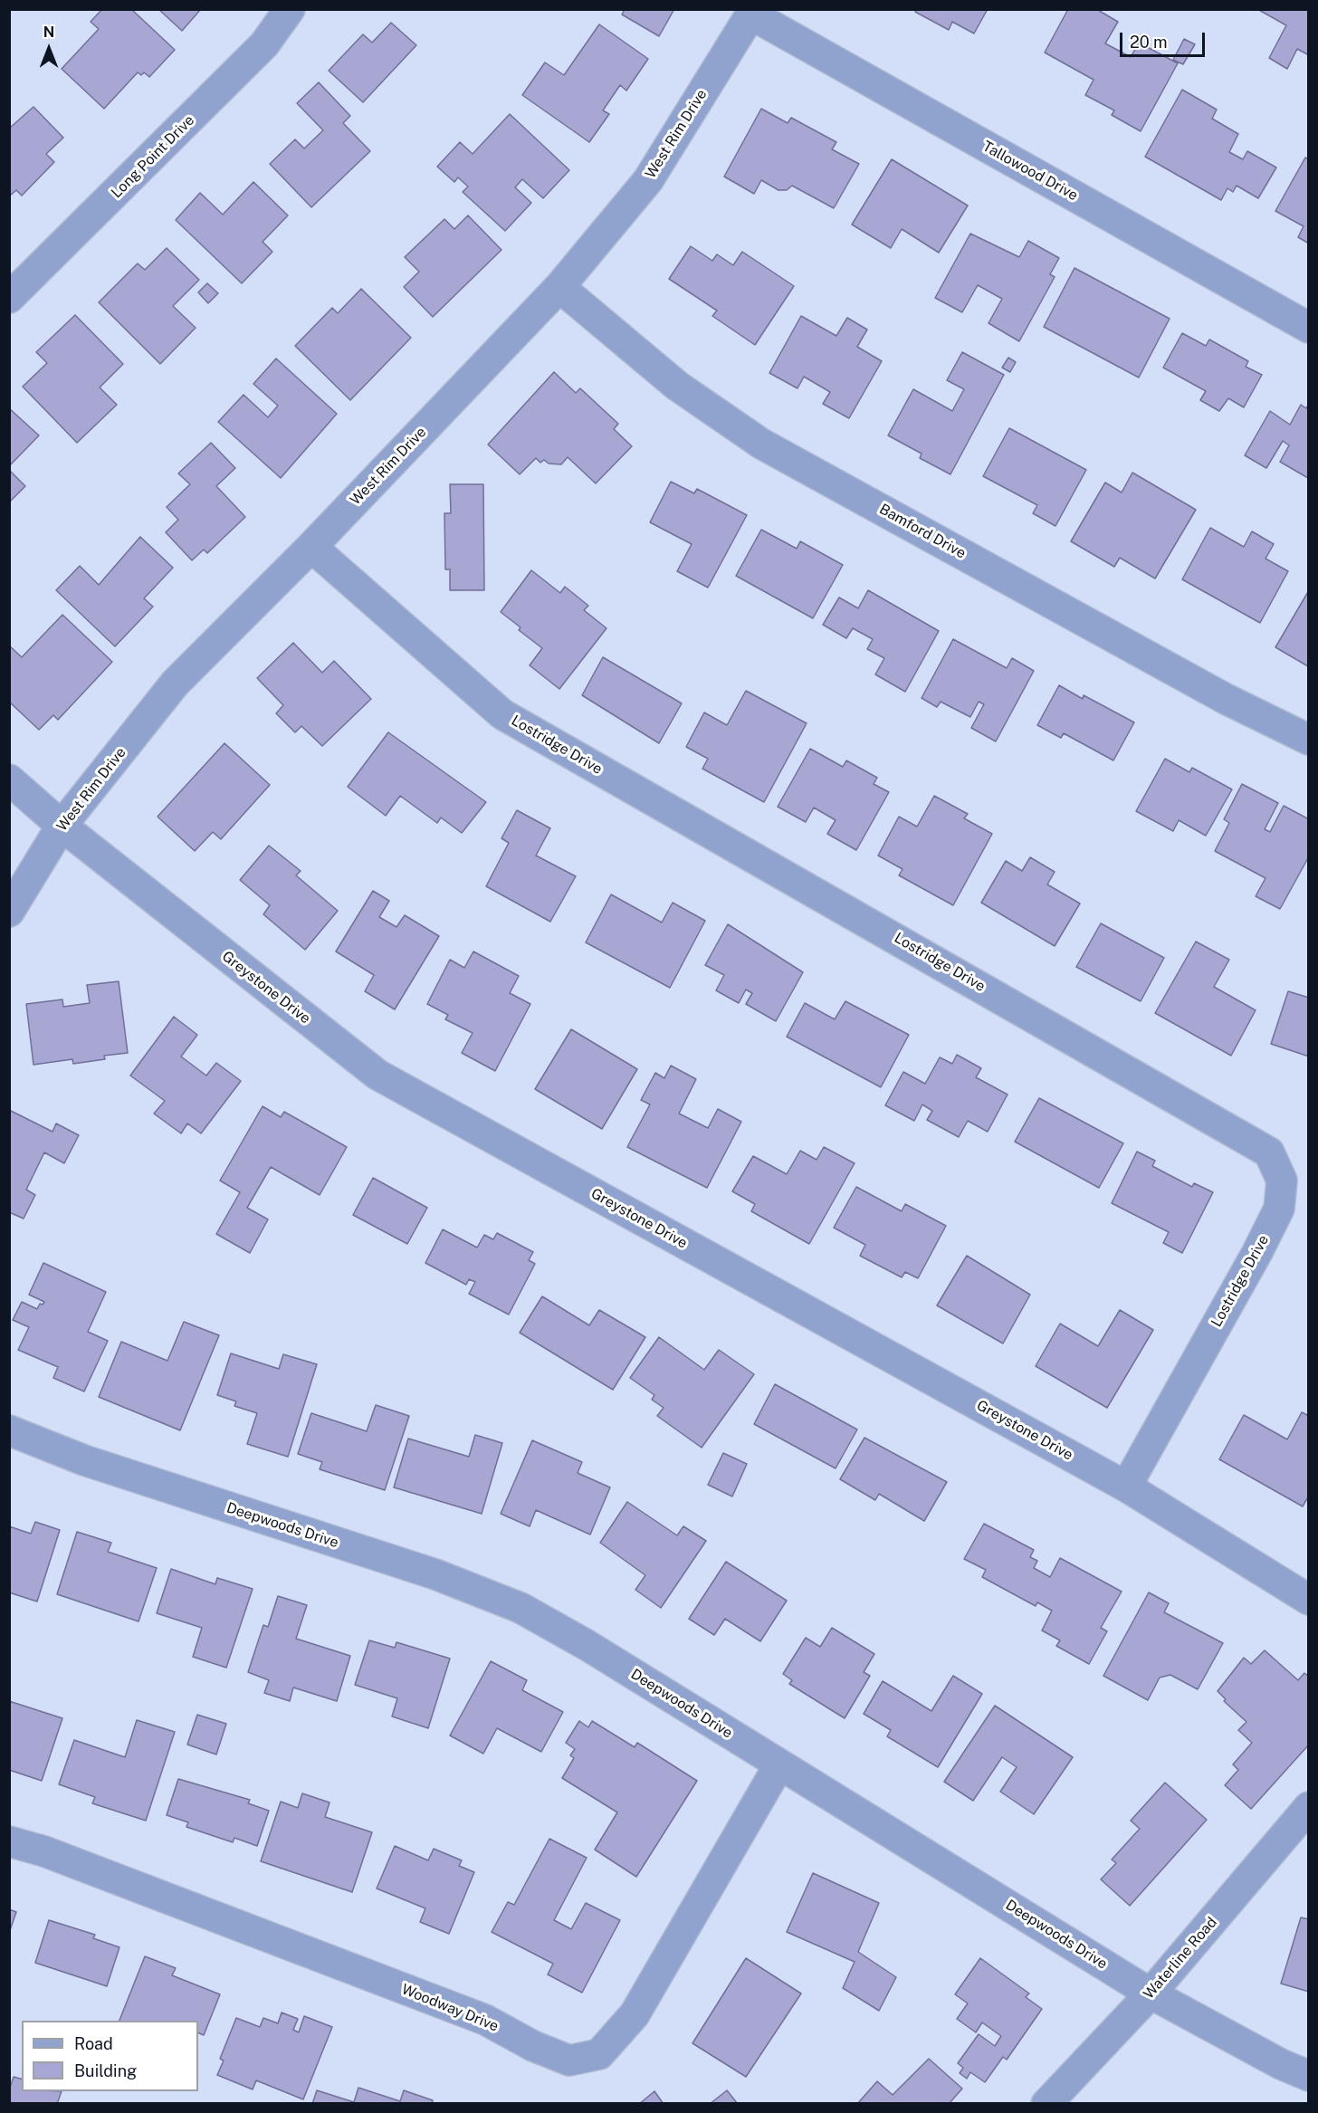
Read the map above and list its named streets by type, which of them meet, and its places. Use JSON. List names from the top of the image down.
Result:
{
  "streets": {
    "street": [
      "West Rim Drive",
      "Long Point Drive",
      "Tallowood Drive",
      "Bamford Drive",
      "Lostridge Drive",
      "Greystone Drive",
      "Deepwoods Drive",
      "Waterline Road",
      "Woodway Drive"
    ]
  },
  "crossings": [
    ["West Rim Drive", "Tallowood Drive"],
    ["West Rim Drive", "Bamford Drive"],
    ["West Rim Drive", "Lostridge Drive"],
    ["West Rim Drive", "Greystone Drive"],
    ["Lostridge Drive", "Greystone Drive"],
    ["Deepwoods Drive", "Waterline Road"],
    ["Deepwoods Drive", "Woodway Drive"]
  ],
  "legend": ["Road", "Building"],
  "scale_bar": "20 m",
  "north": "top"
}
